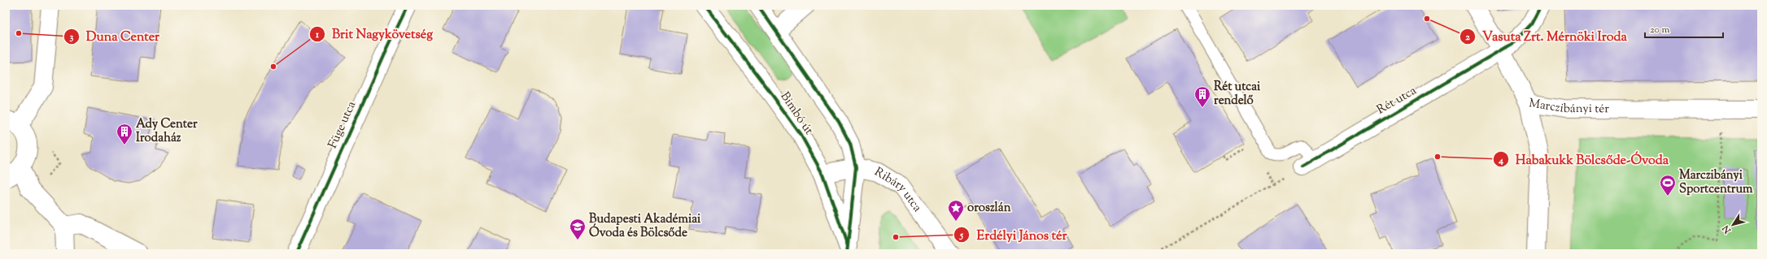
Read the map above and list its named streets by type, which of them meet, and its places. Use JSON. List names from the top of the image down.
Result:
{
  "streets": {
    "street": [
      "Rét utca",
      "Marczibányi tér",
      "Bimbó út",
      "Füge utca",
      "Ribáry utca"
    ]
  },
  "crossings": [
    ["Bimbó út", "Ribáry utca"]
  ],
  "places": {
    "other": [
      "Vasuta Zrt. Mérnöki Iroda",
      "Duna Center",
      "Brit Nagykövetség",
      "Habakukk Bölcsőde-Óvoda",
      "Erdélyi János tér"
    ],
    "building": ["Rét utcai rendelő", "Ady Center Irodaház"],
    "sports": ["Marczibányi Sportcentrum"],
    "place": ["oroszlán"],
    "school or university": ["Budapesti Akadémiai Óvoda és Bölcsőde"]
  },
  "scale_bar": "20 m",
  "north": "bottom left"
}
